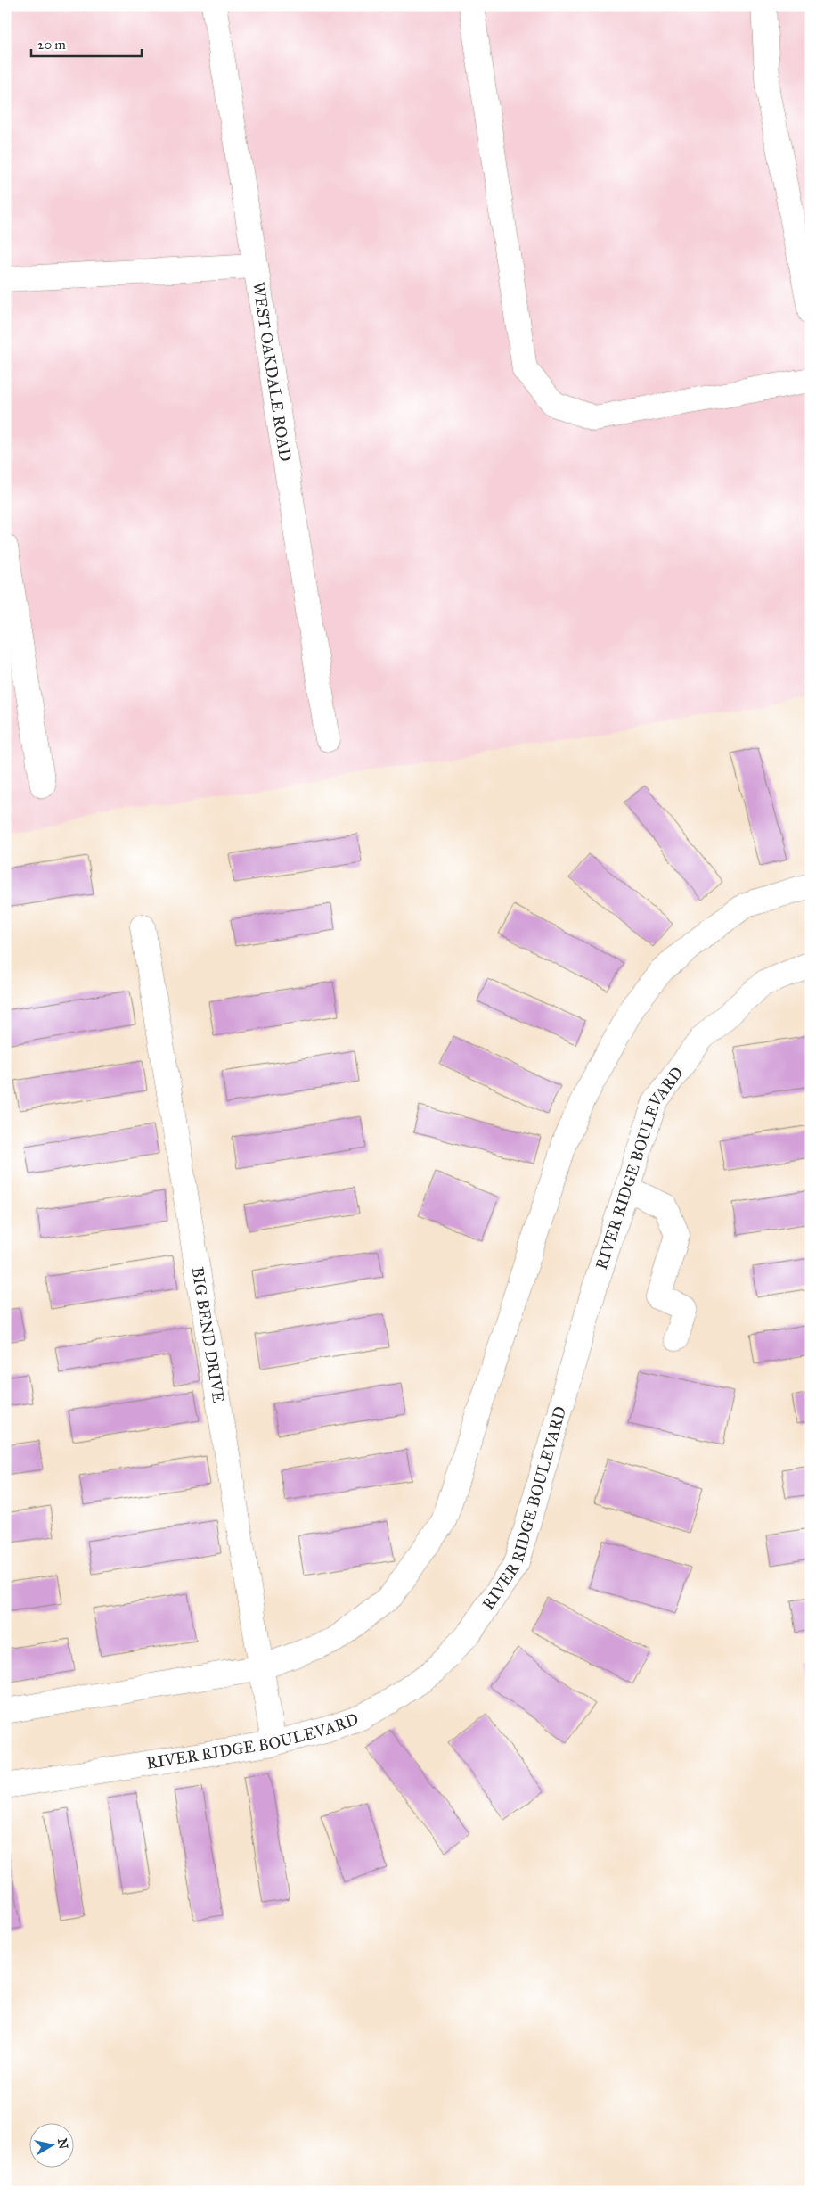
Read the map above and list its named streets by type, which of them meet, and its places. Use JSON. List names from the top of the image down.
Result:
{
  "streets": {
    "street": ["WEST OAKDALE ROAD", "RIVER RIDGE BOULEVARD", "BIG BEND DRIVE"]
  },
  "crossings": [
    ["RIVER RIDGE BOULEVARD", "BIG BEND DRIVE"]
  ],
  "scale_bar": "20 m",
  "north": "right"
}
